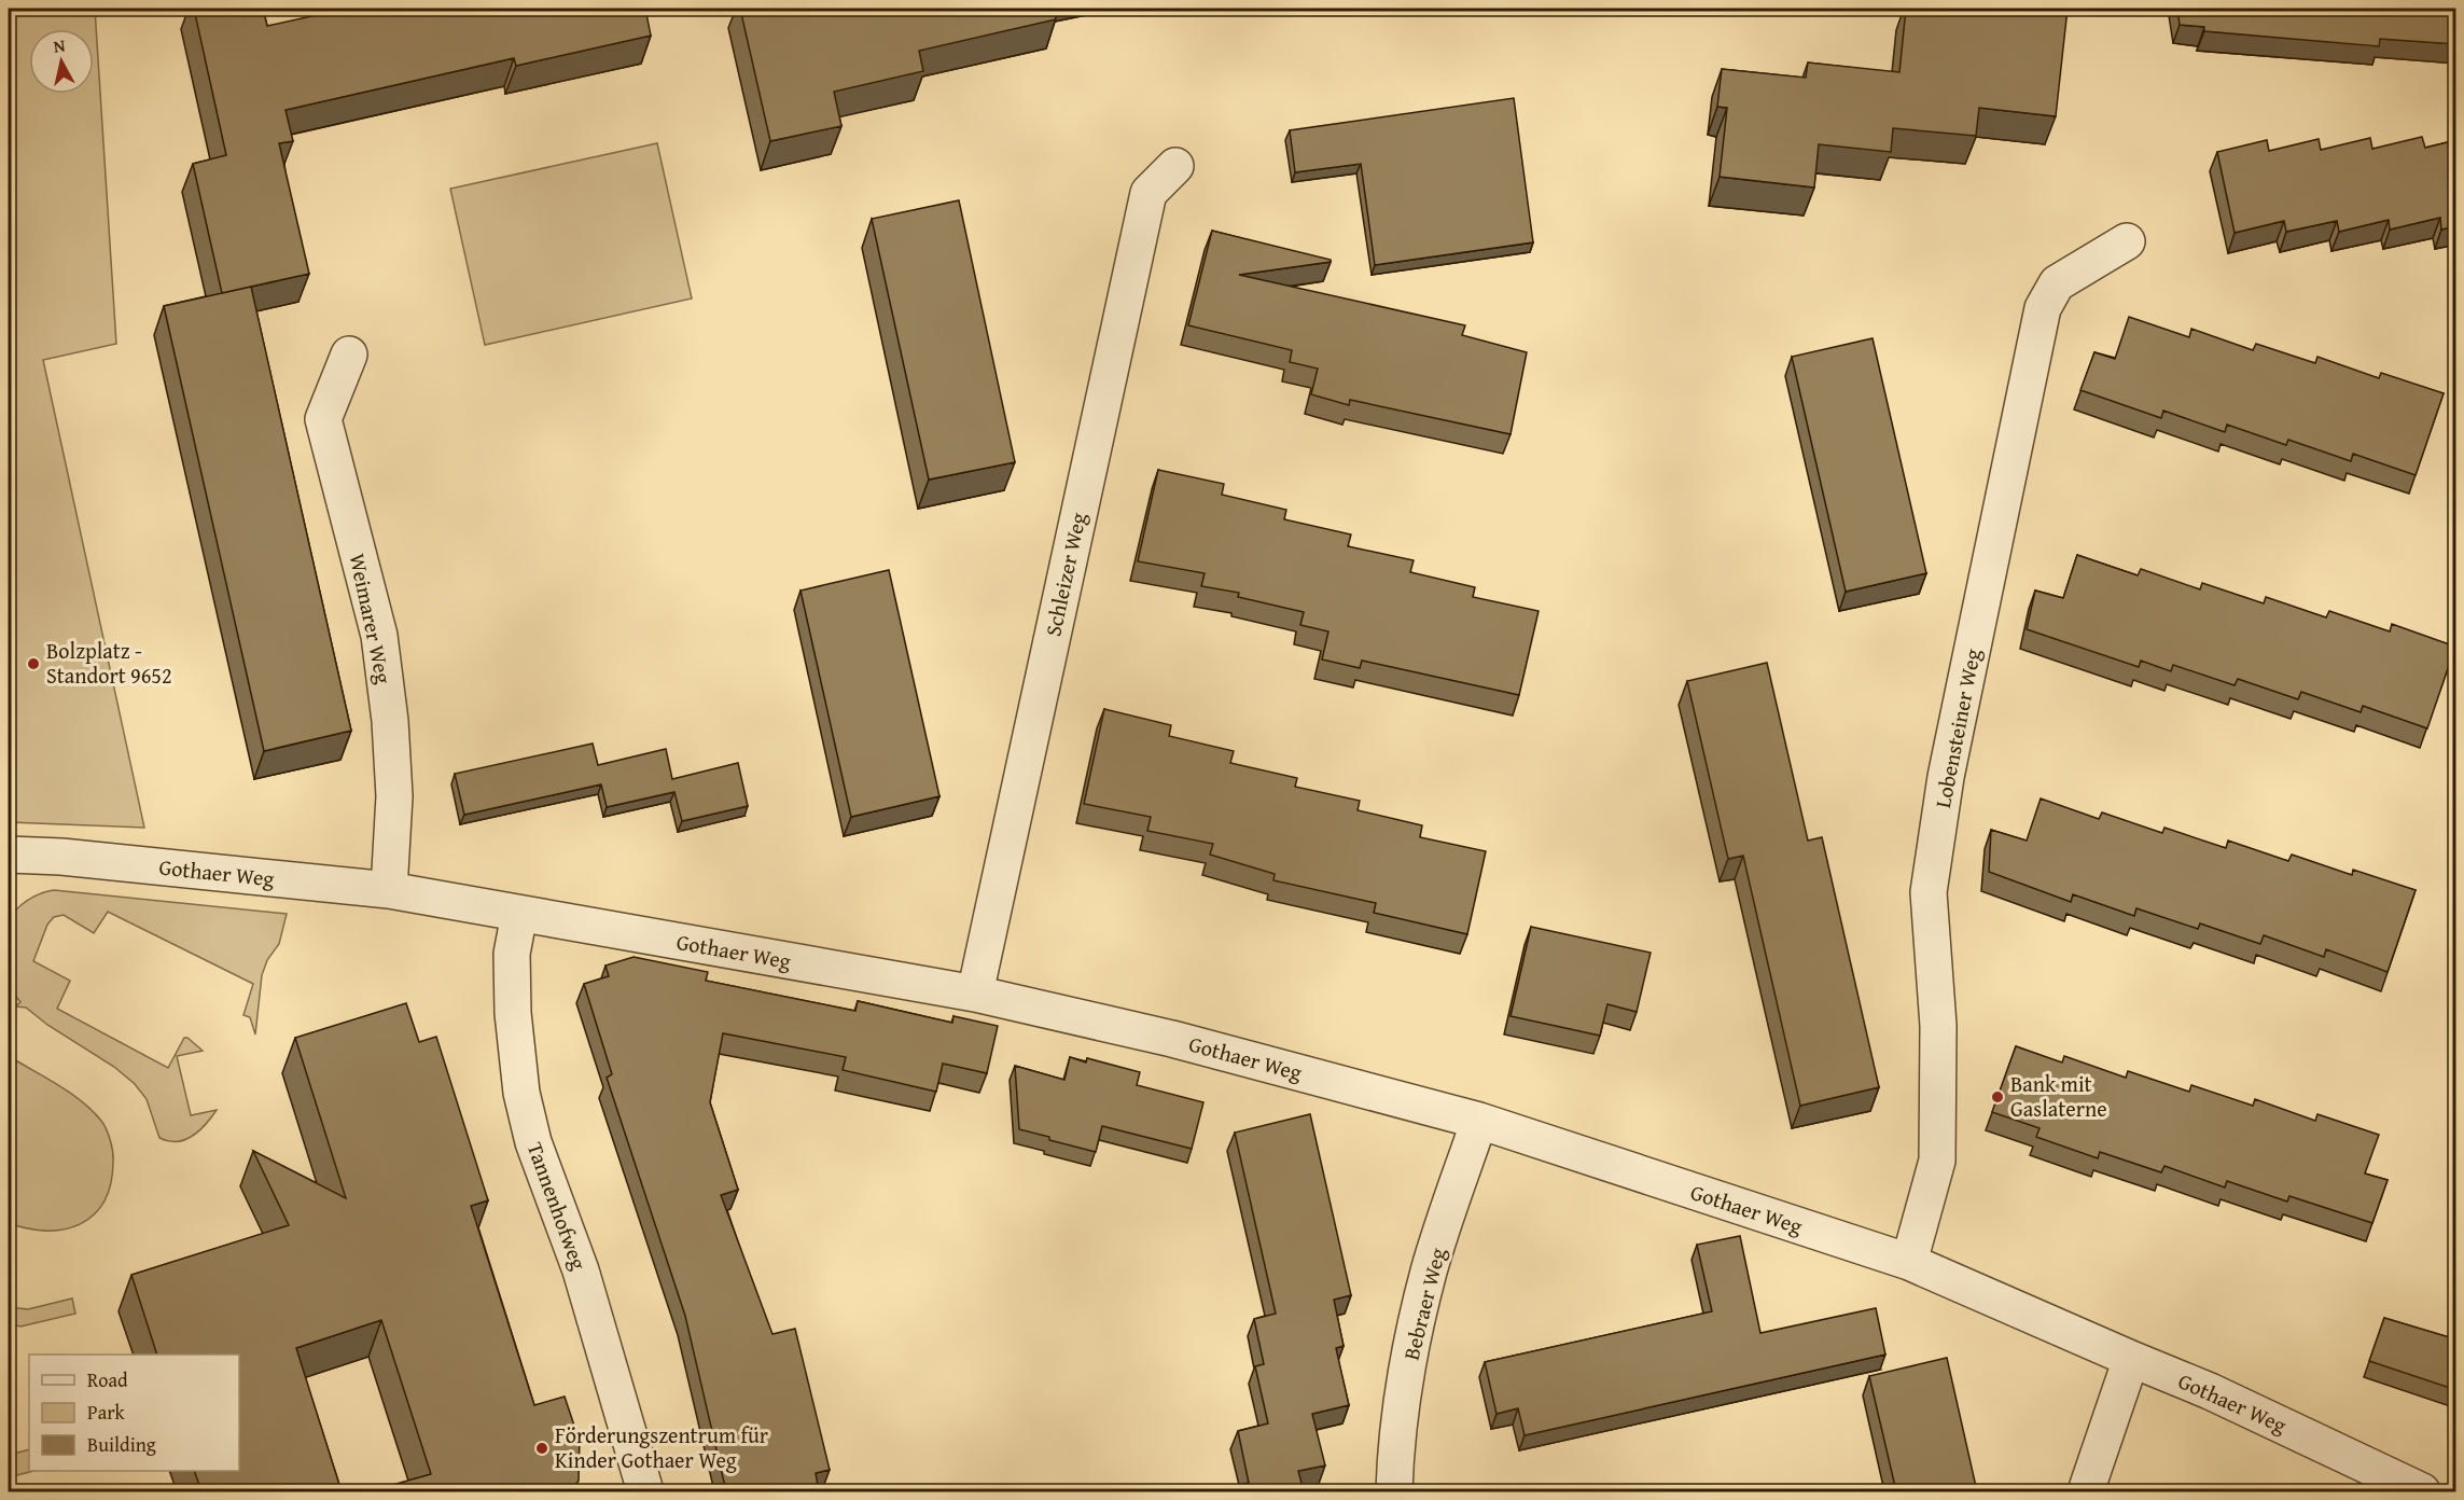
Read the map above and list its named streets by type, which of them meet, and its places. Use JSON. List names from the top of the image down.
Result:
{
  "streets": {
    "street": [
      "Schleizer Weg",
      "Weimarer Weg",
      "Lobensteiner Weg",
      "Gothaer Weg",
      "Tannenhofweg",
      "Bebraer Weg"
    ]
  },
  "crossings": [
    ["Schleizer Weg", "Gothaer Weg"],
    ["Weimarer Weg", "Gothaer Weg"],
    ["Lobensteiner Weg", "Gothaer Weg"],
    ["Gothaer Weg", "Tannenhofweg"],
    ["Gothaer Weg", "Bebraer Weg"]
  ],
  "places": ["Bolzplatz - Standort 9652", "Bank mit Gaslaterne", "Förderungszentrum für Kinder Gothaer Weg"],
  "legend": ["Road", "Park", "Building"],
  "north": "top"
}
